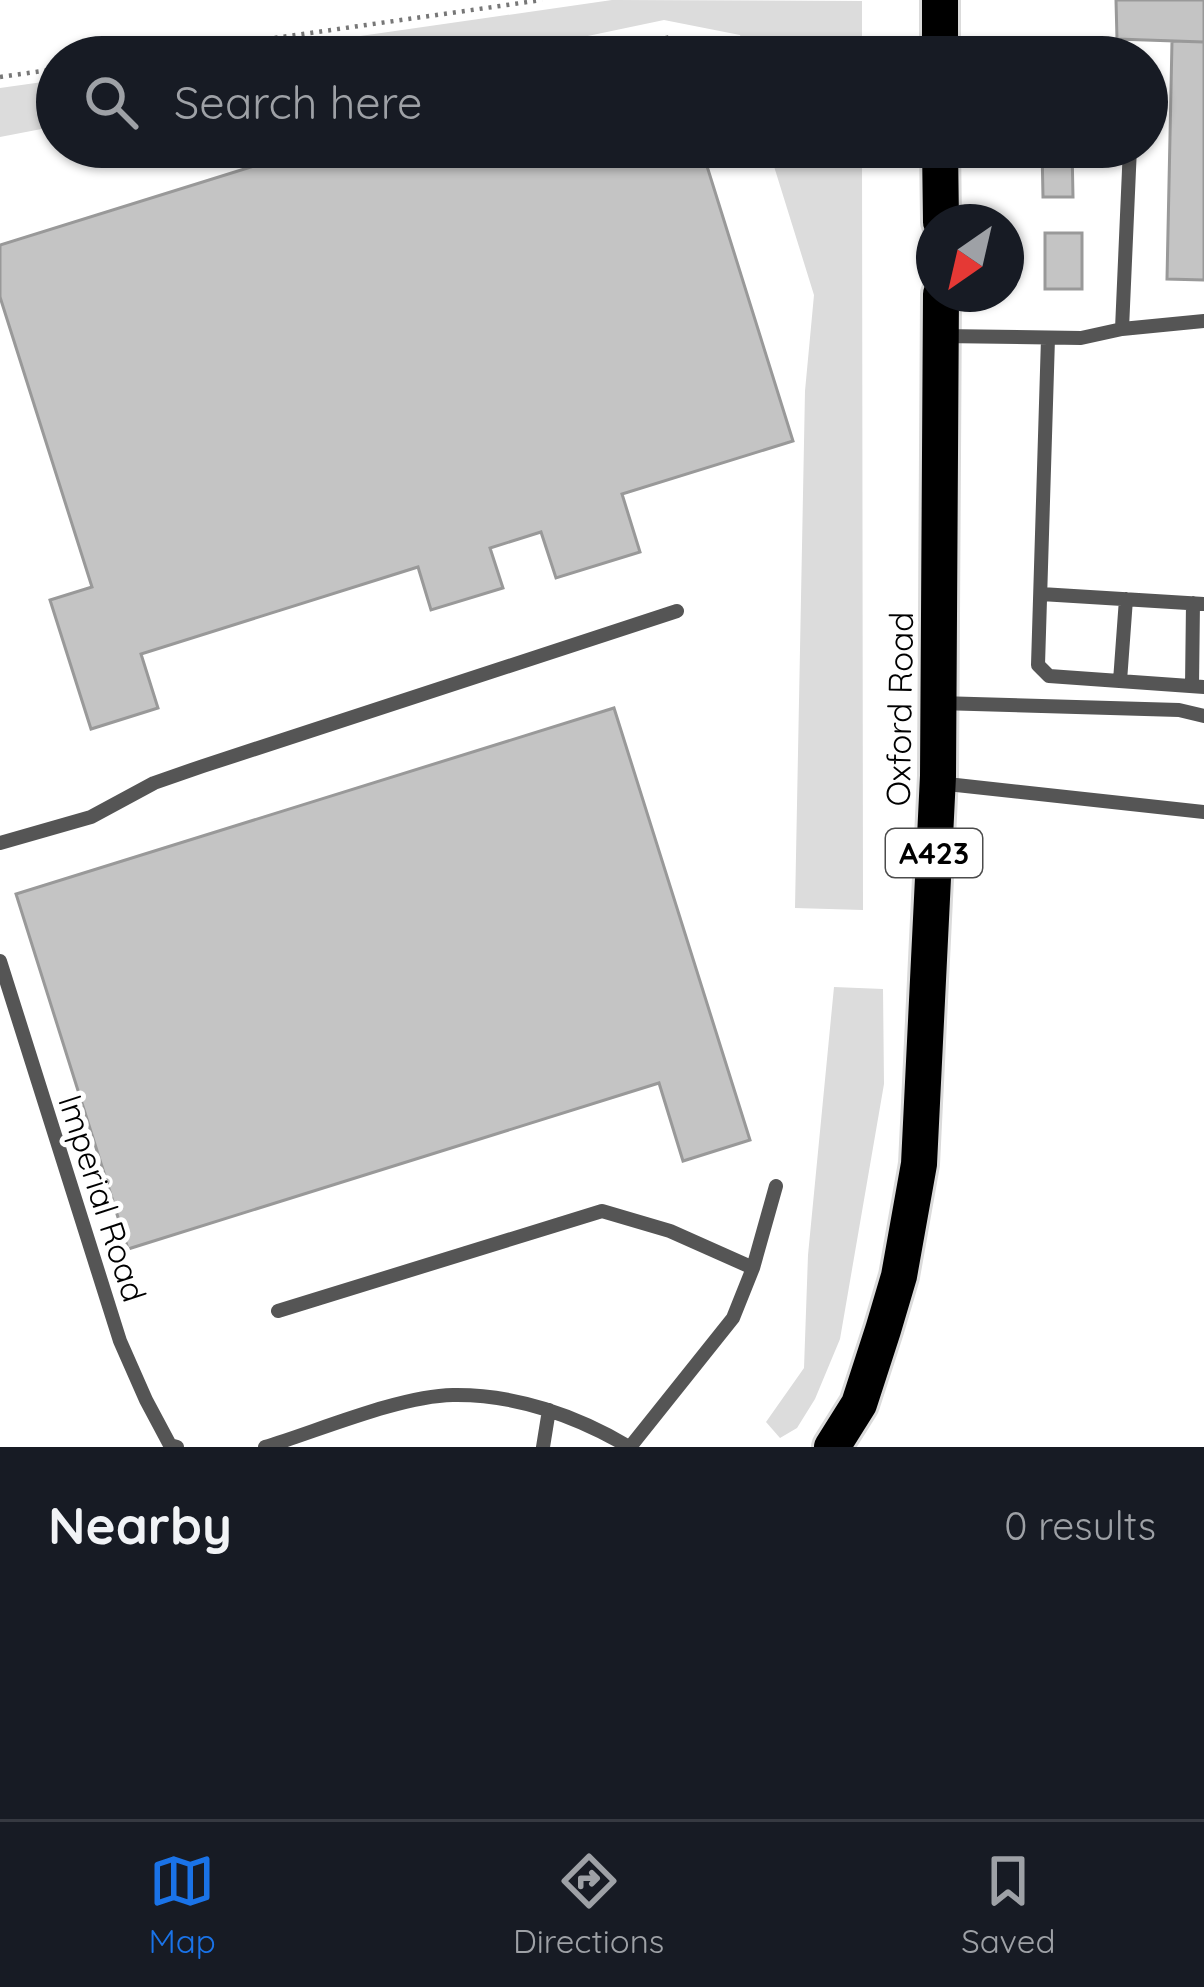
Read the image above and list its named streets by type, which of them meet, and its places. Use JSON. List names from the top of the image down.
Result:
{
  "streets": {
    "highway": ["Oxford Road", "A423"],
    "lane": ["Imperial Road"]
  },
  "north": "bottom left",
  "page": {
    "search": "Search here",
    "heading": ["Nearby", "0 results"],
    "nav": ["Map", "Directions", "Saved"]
  }
}
